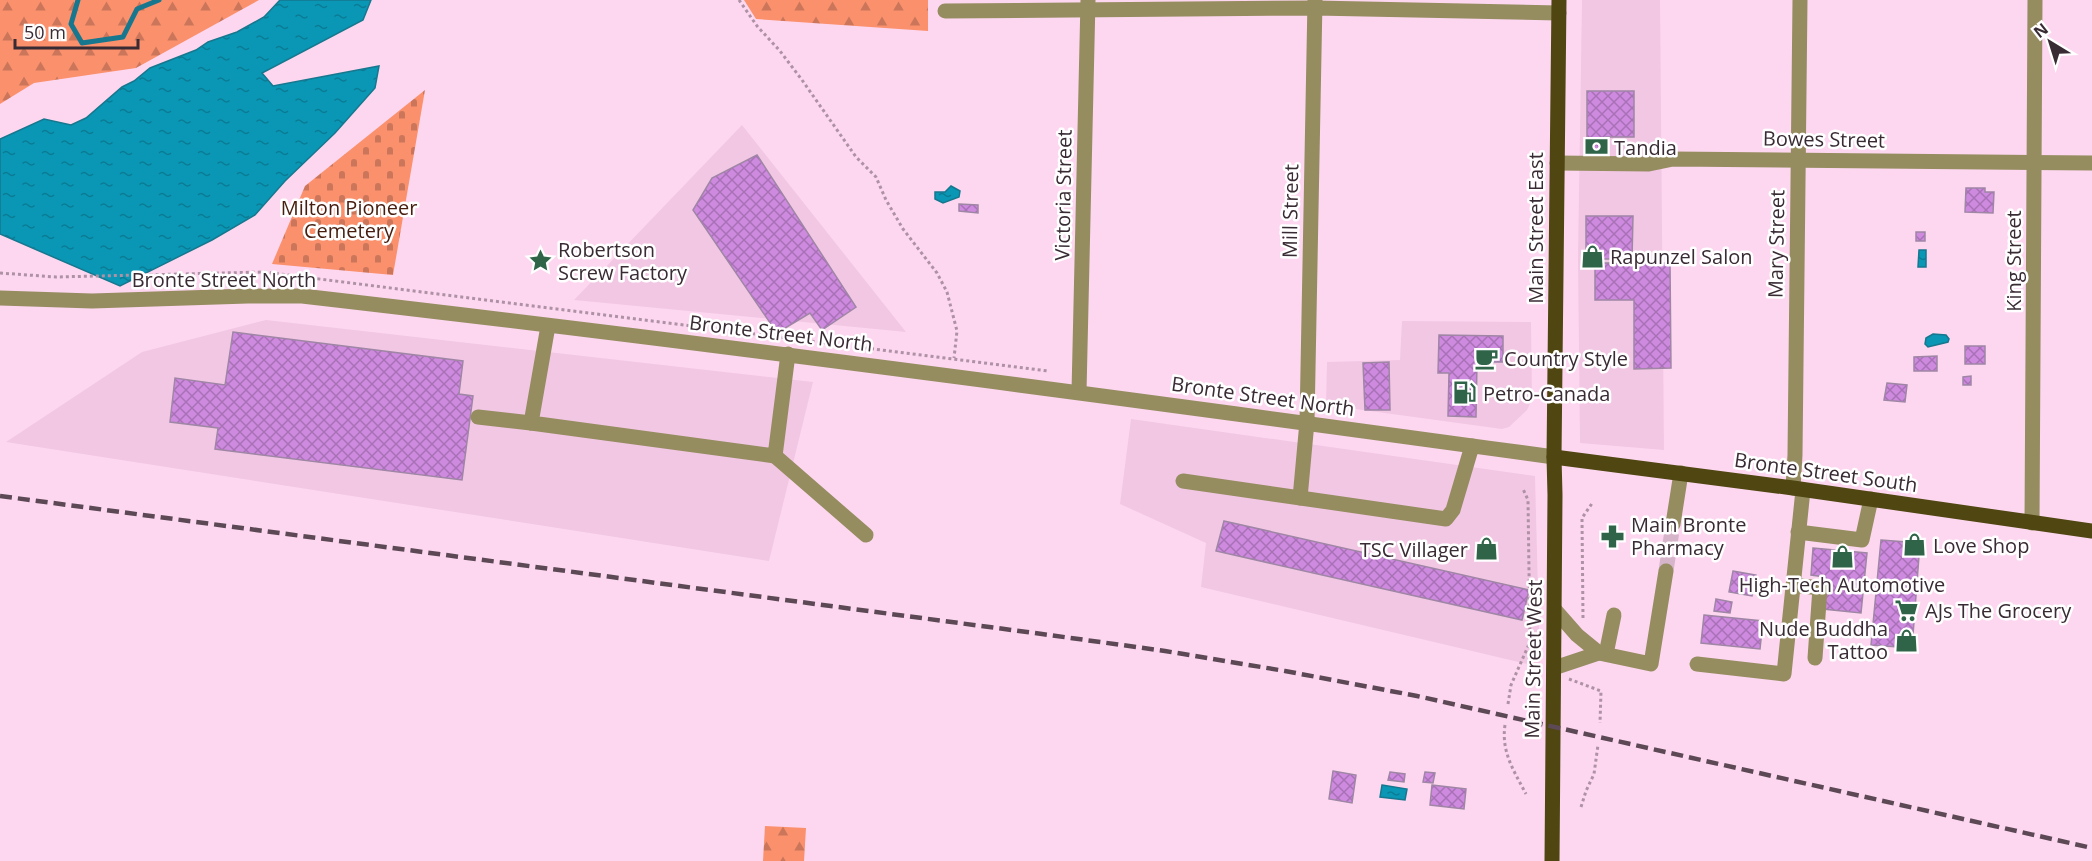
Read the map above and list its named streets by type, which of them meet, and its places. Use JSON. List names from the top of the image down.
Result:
{
  "streets": {
    "main road": ["Main Street East", "Bronte Street South", "Main Street West"],
    "street": [
      "Bowes Street",
      "Victoria Street",
      "Mill Street",
      "Mary Street",
      "King Street",
      "Bronte Street North"
    ]
  },
  "crossings": [
    ["Bowes Street", "Main Street East"],
    ["Bowes Street", "Mary Street"],
    ["Bowes Street", "King Street"],
    ["Victoria Street", "Bronte Street North"],
    ["Mill Street", "Bronte Street North"],
    ["Main Street East", "Bronte Street North"],
    ["Main Street East", "Bronte Street South"],
    ["Main Street East", "Main Street West"],
    ["Mary Street", "Bronte Street South"],
    ["King Street", "Bronte Street South"],
    ["Bronte Street North", "Bronte Street South"],
    ["Bronte Street North", "Main Street West"],
    ["Bronte Street South", "Main Street West"]
  ],
  "parks": ["Milton Pioneer Cemetery"],
  "places": {
    "bank": ["Tandia"],
    "shop": [
      "Rapunzel Salon",
      "Love Shop",
      "TSC Villager",
      "High-Tech Automotive",
      "Nude Buddha Tattoo"
    ],
    "place": ["Robertson Screw Factory"],
    "cafe": ["Country Style"],
    "fuel station": ["Petro-Canada"],
    "pharmacy": ["Main Bronte Pharmacy"],
    "supermarket": ["AJs The Grocery"]
  },
  "scale_bar": "50 m",
  "north": "top left"
}
